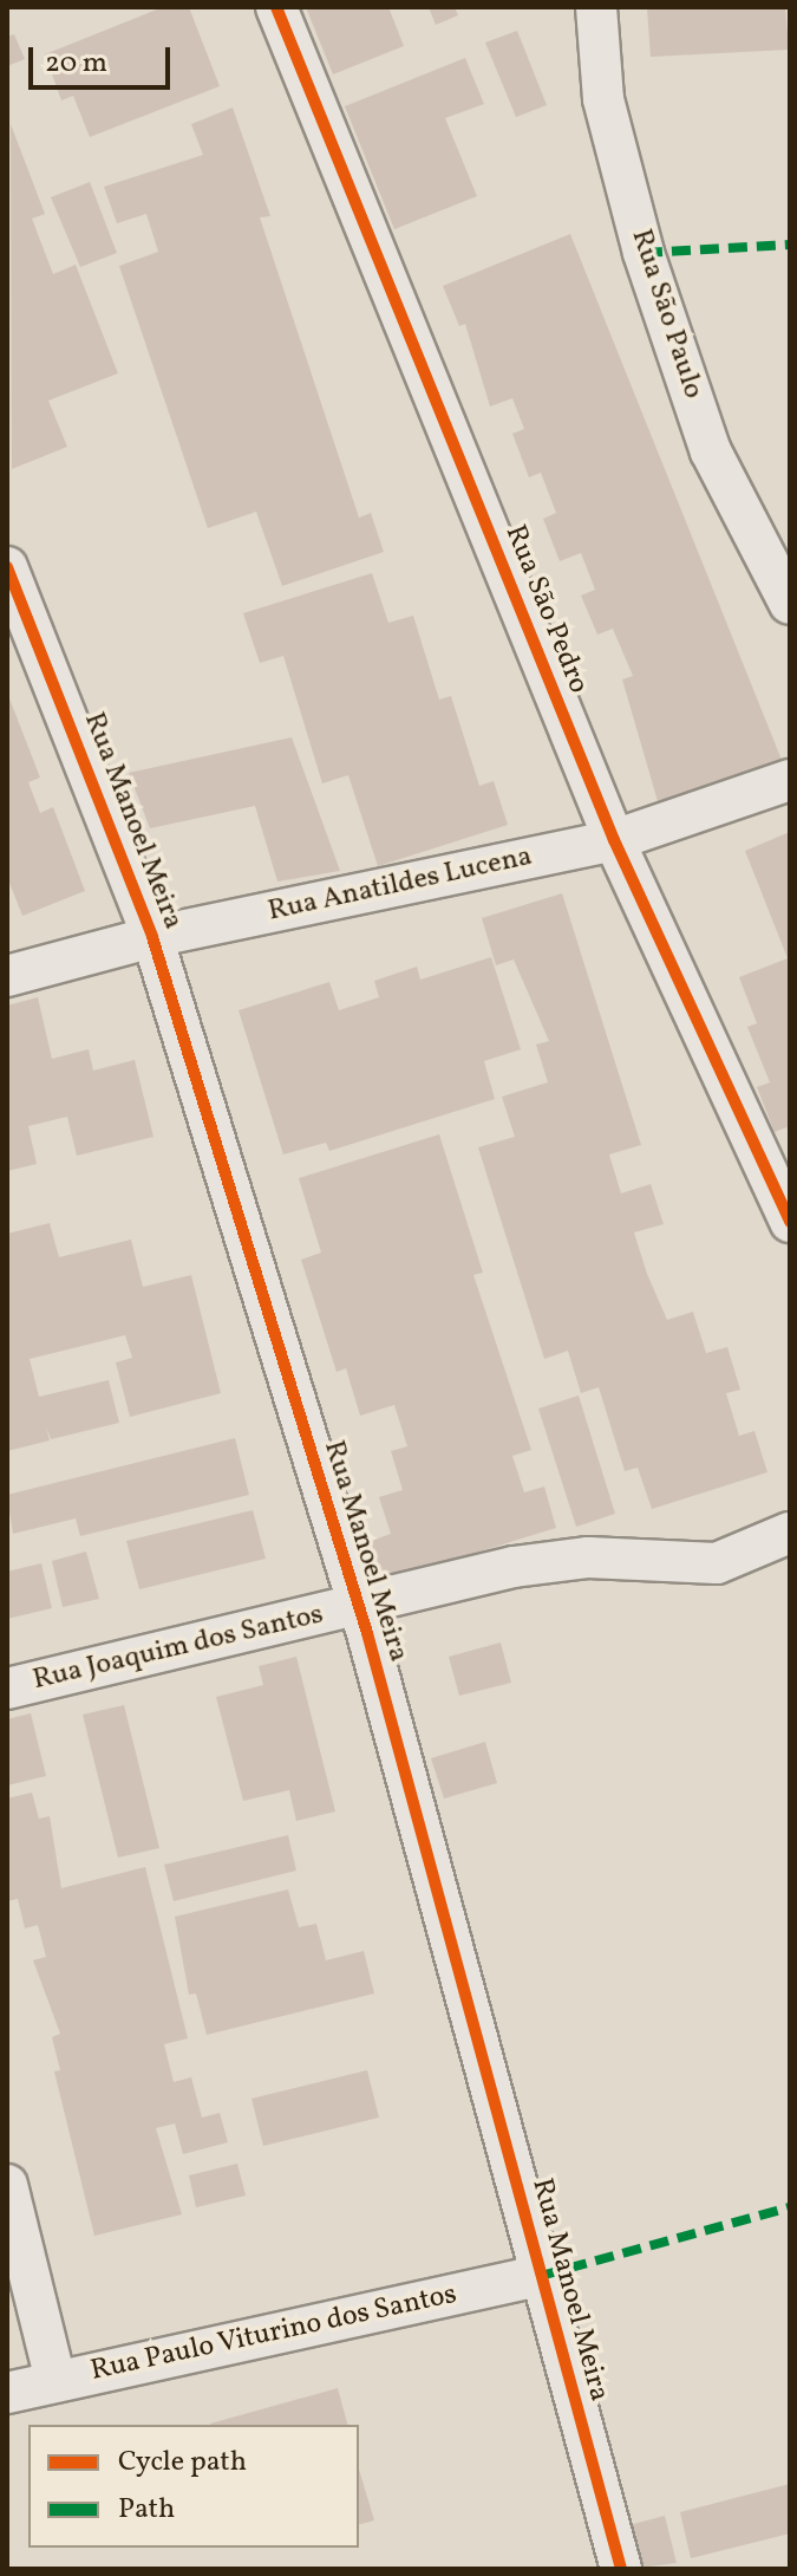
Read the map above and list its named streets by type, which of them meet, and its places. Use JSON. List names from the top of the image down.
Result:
{
  "streets": {
    "street": [
      "Rua São Paulo",
      "Rua São Pedro",
      "Rua Manoel Meira",
      "Rua Anatildes Lucena",
      "Rua Joaquim dos Santos",
      "Rua Paulo Viturino dos Santos"
    ]
  },
  "crossings": [
    ["Rua São Pedro", "Rua Anatildes Lucena"],
    ["Rua Manoel Meira", "Rua Anatildes Lucena"],
    ["Rua Manoel Meira", "Rua Joaquim dos Santos"],
    ["Rua Manoel Meira", "Rua Paulo Viturino dos Santos"]
  ],
  "legend": ["Cycle path", "Path"],
  "scale_bar": "20 m"
}
